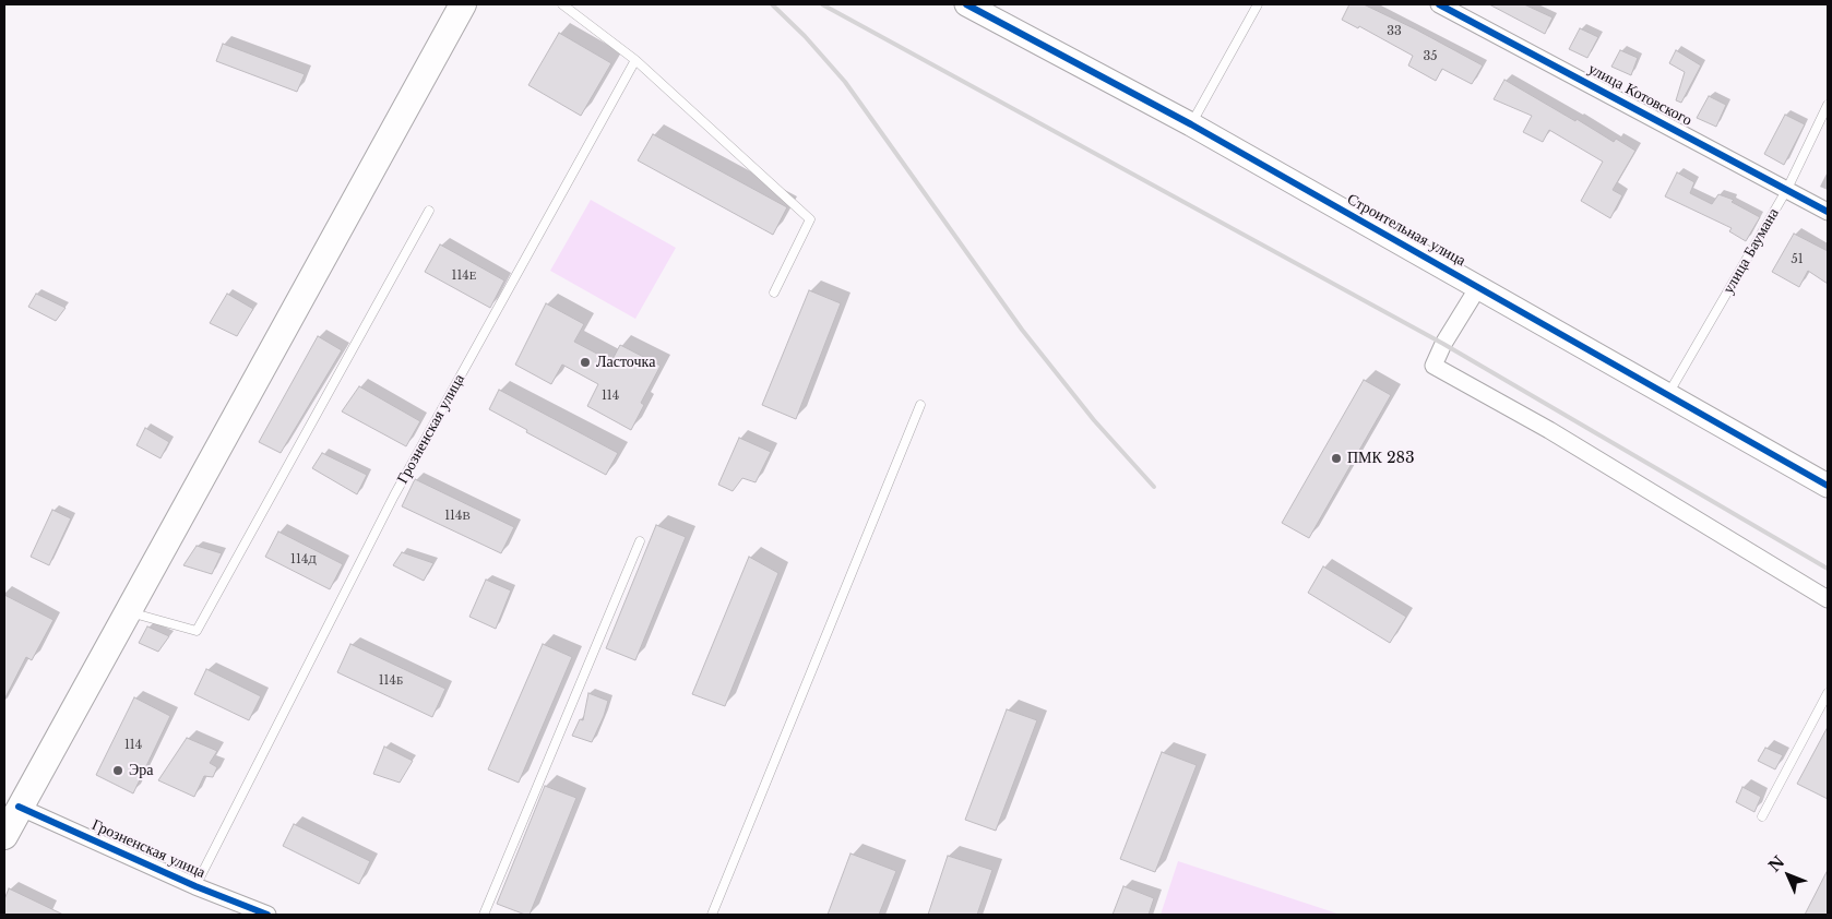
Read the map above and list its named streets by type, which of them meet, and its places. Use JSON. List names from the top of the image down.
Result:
{
  "streets": {
    "street": ["улица Котовского", "Строительная улица", "Грозненская улица"],
    "lane": ["улица Баумана"]
  },
  "crossings": [
    ["улица Котовского", "улица Баумана"],
    ["Строительная улица", "улица Баумана"]
  ],
  "places": ["Ласточка", "ПМК 283", "Эра"],
  "house_numbers": [
    "33",
    "35",
    "51",
    "114Е",
    "114",
    "114В",
    "114Д",
    "114Б",
    "114"
  ],
  "north": "top left"
}
